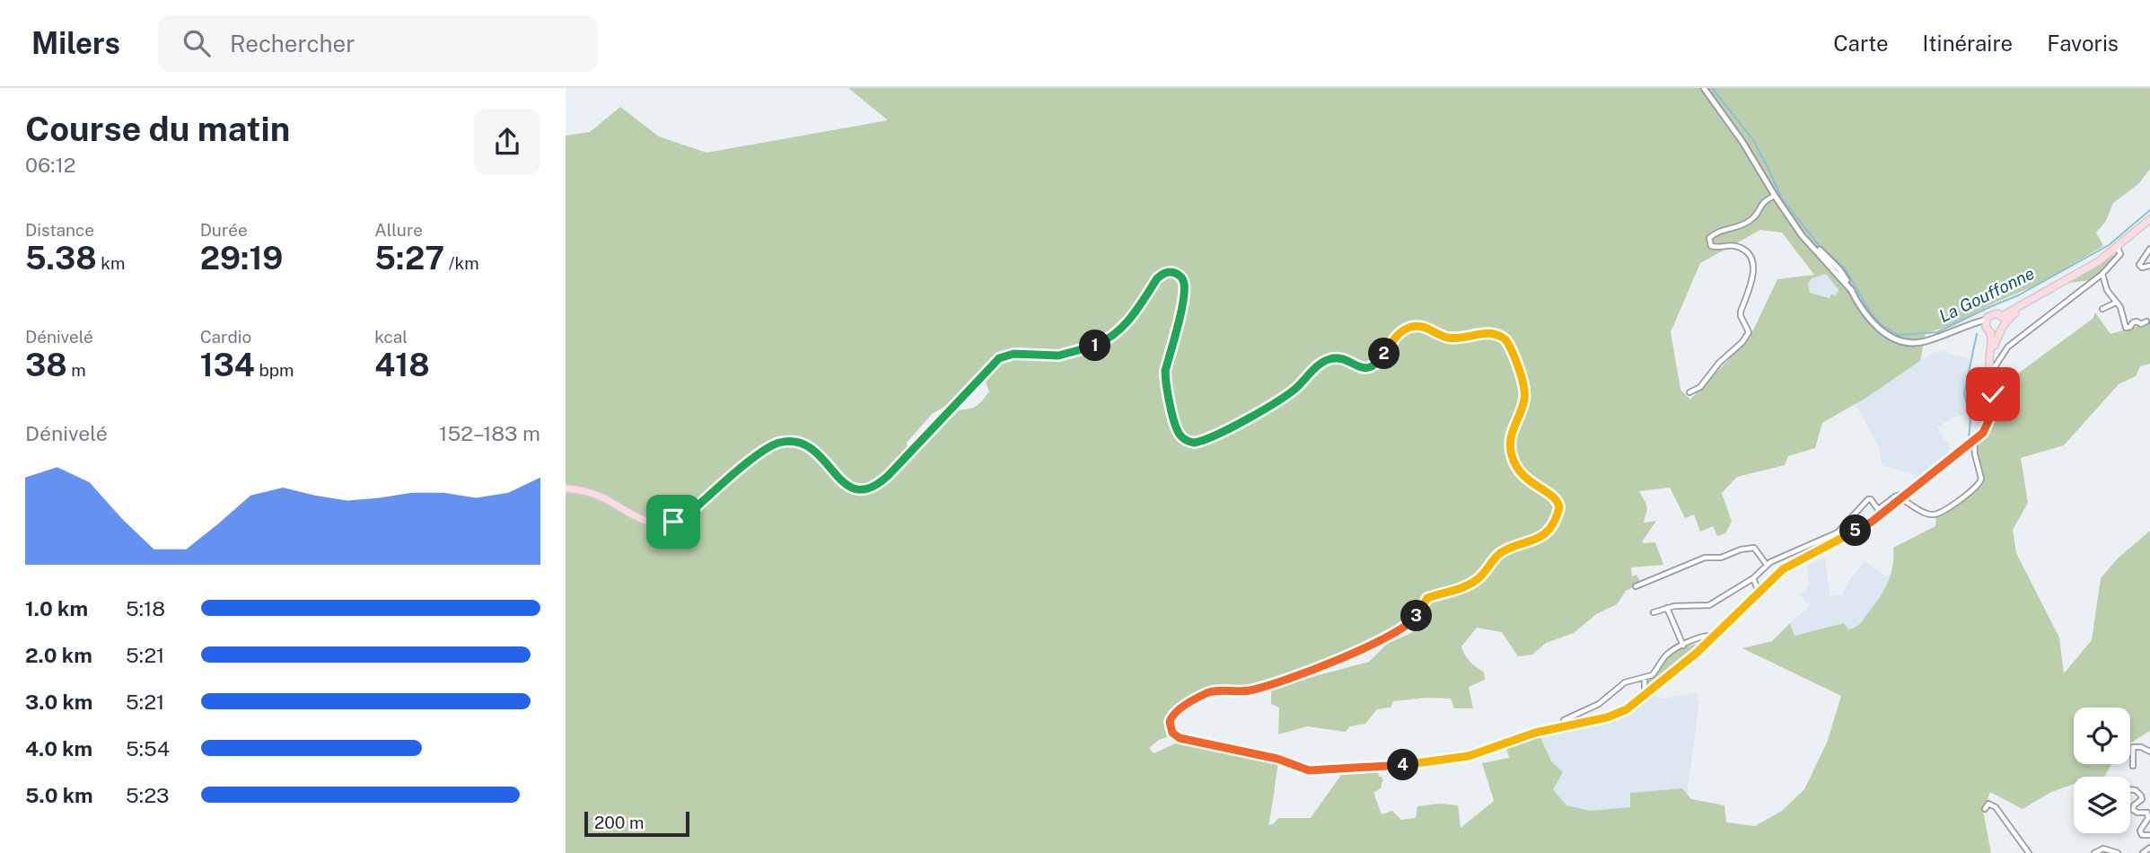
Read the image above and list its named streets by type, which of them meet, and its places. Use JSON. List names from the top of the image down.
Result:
{
  "water": ["La Gouffonne"],
  "scale_bar": "200 m",
  "page": {
    "header": "Milers",
    "search": "Rechercher",
    "nav": ["Carte", "Itinéraire", "Favoris"],
    "heading": ["Course du matin", "06:12"],
    "stats": [
      ["Distance", "5.38 km"],
      ["Durée", "29:19"],
      ["Allure", "5:27 /km"],
      ["Dénivelé", "38 m"],
      ["Cardio", "134 bpm"],
      ["kcal", "418"]
    ],
    "pins": [
      "1",
      "2",
      "5",
      "3",
      "4"
    ],
    "chart": ["Dénivelé", "152–183 m"],
    "list": [
      {
        "name": "1.0 km",
        "note": "5:18"
      },
      {
        "name": "2.0 km",
        "note": "5:21"
      },
      {
        "name": "3.0 km",
        "note": "5:21"
      },
      {
        "name": "4.0 km",
        "note": "5:54"
      },
      {
        "name": "5.0 km",
        "note": "5:23"
      }
    ],
    "scale": "200 m"
  }
}
